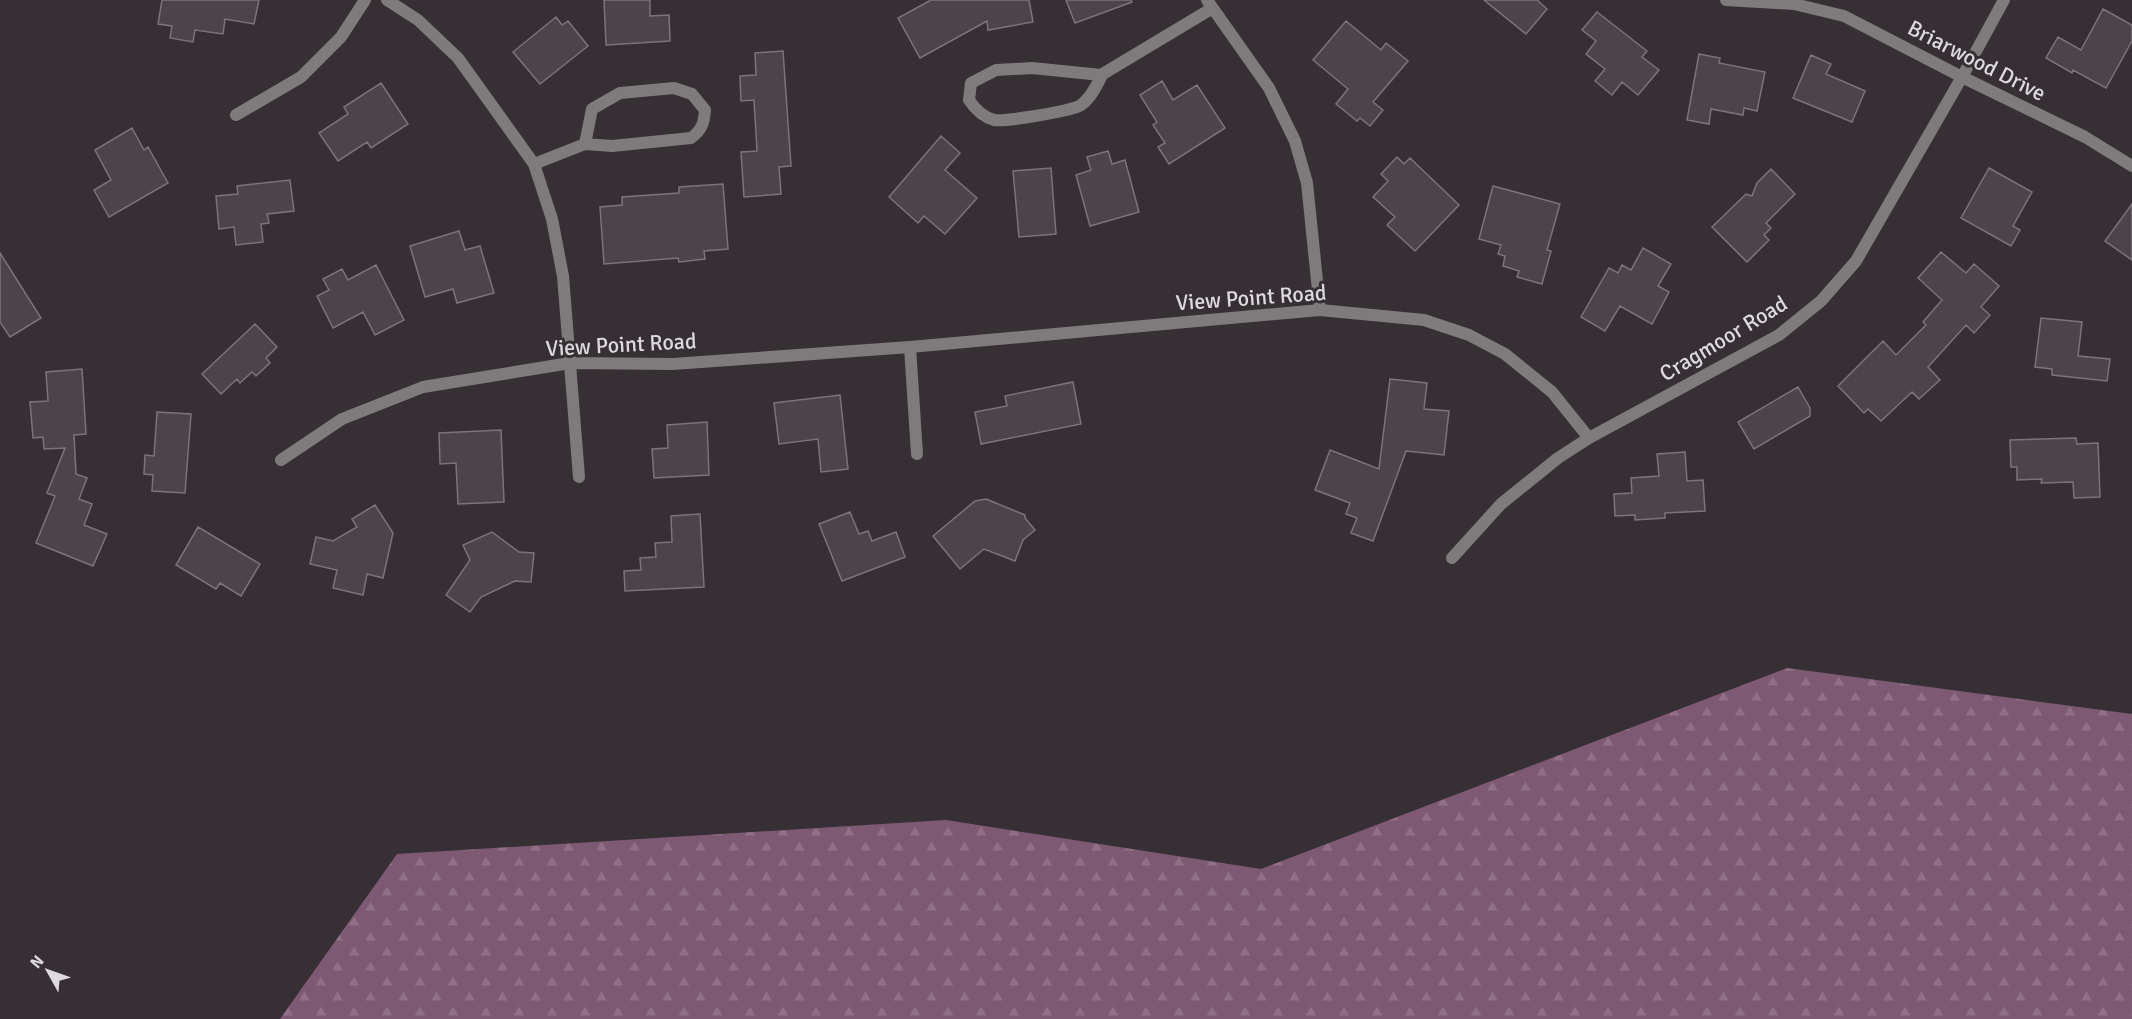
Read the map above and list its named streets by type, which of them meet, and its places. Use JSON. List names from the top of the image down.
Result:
{
  "streets": {
    "street": ["Briarwood Drive", "View Point Road", "Cragmoor Road"]
  },
  "crossings": [
    ["Briarwood Drive", "Cragmoor Road"],
    ["View Point Road", "Cragmoor Road"]
  ],
  "north": "top left"
}
